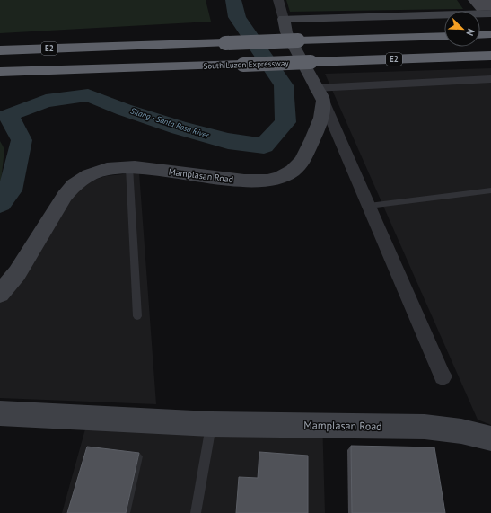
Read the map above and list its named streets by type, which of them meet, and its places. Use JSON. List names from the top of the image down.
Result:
{
  "streets": {
    "highway": ["E2", "South Luzon Expressway"],
    "street": ["Mamplasan Road"]
  },
  "water": ["Silang - Santa Rosa River"],
  "north": "bottom right"
}
